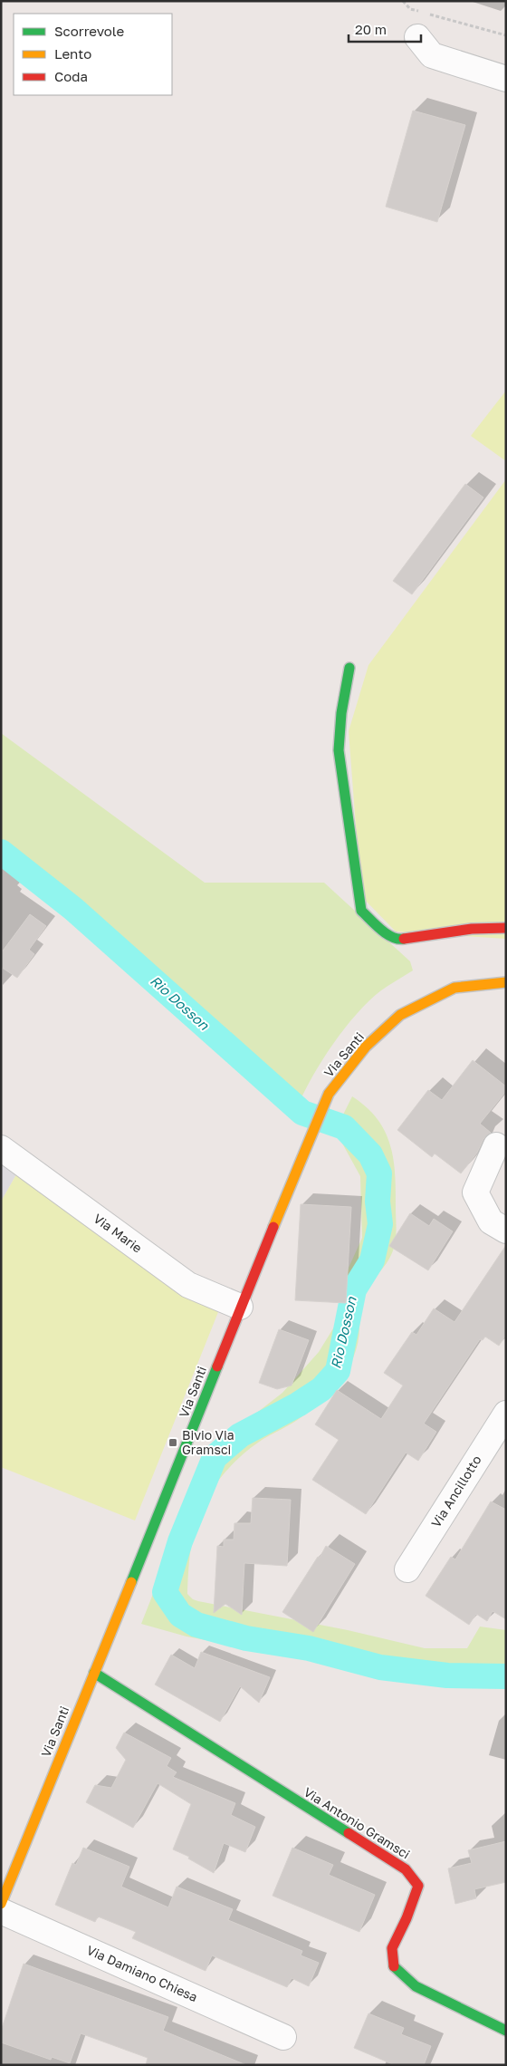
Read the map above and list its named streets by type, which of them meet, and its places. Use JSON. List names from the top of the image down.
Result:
{
  "streets": {
    "street": [
      "Via Santi",
      "Via Marie",
      "Via Ancillotto",
      "Via Antonio Gramsci",
      "Via Damiano Chiesa"
    ]
  },
  "crossings": [
    ["Via Santi", "Via Marie"],
    ["Via Santi", "Via Antonio Gramsci"]
  ],
  "water": ["Rio Dosson"],
  "places": {
    "transit": ["Bivio Via Gramsci"]
  },
  "legend": ["Scorrevole", "Lento", "Coda"],
  "scale_bar": "20 m"
}
